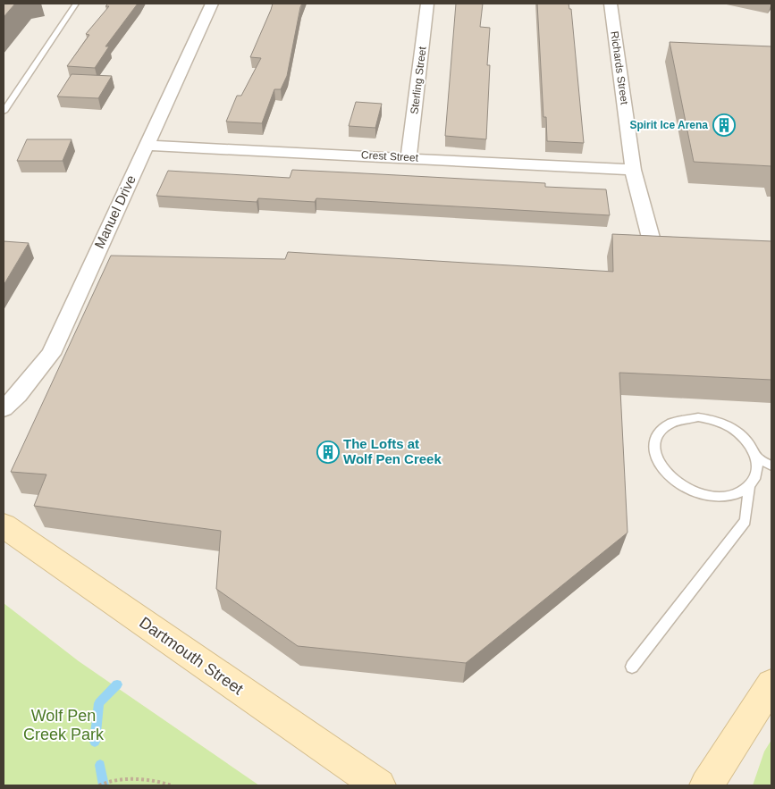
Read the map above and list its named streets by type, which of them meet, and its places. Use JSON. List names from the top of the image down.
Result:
{
  "streets": {
    "street": [
      "Richards Street",
      "Sterling Street",
      "Crest Street",
      "Manuel Drive",
      "Dartmouth Street"
    ]
  },
  "crossings": [
    ["Richards Street", "Crest Street"],
    ["Sterling Street", "Crest Street"],
    ["Crest Street", "Manuel Drive"]
  ],
  "parks": ["Wolf Pen Creek Park"],
  "places": {
    "building": ["Spirit Ice Arena", "The Lofts at Wolf Pen Creek"]
  }
}
